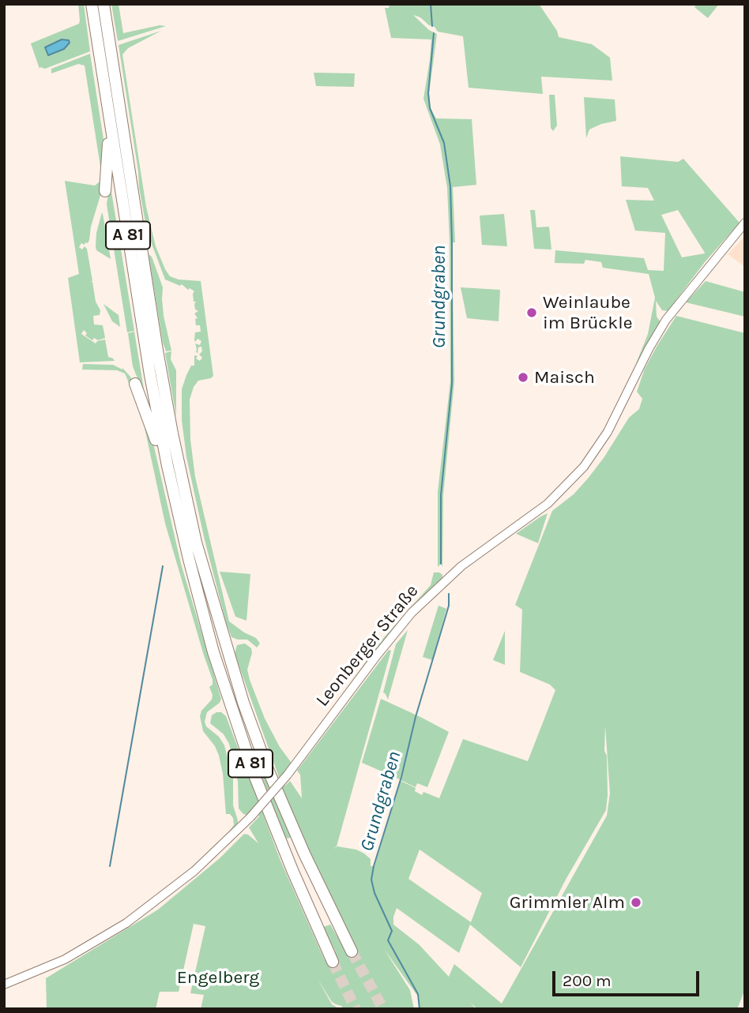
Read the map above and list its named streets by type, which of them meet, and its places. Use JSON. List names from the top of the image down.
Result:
{
  "streets": {
    "highway": ["A 81"],
    "main road": ["Leonberger Straße"]
  },
  "water": ["Grundgraben"],
  "parks": ["Engelberg"],
  "places": ["Weinlaube im Brückle", "Maisch", "Grimmler Alm"],
  "scale_bar": "200 m"
}
